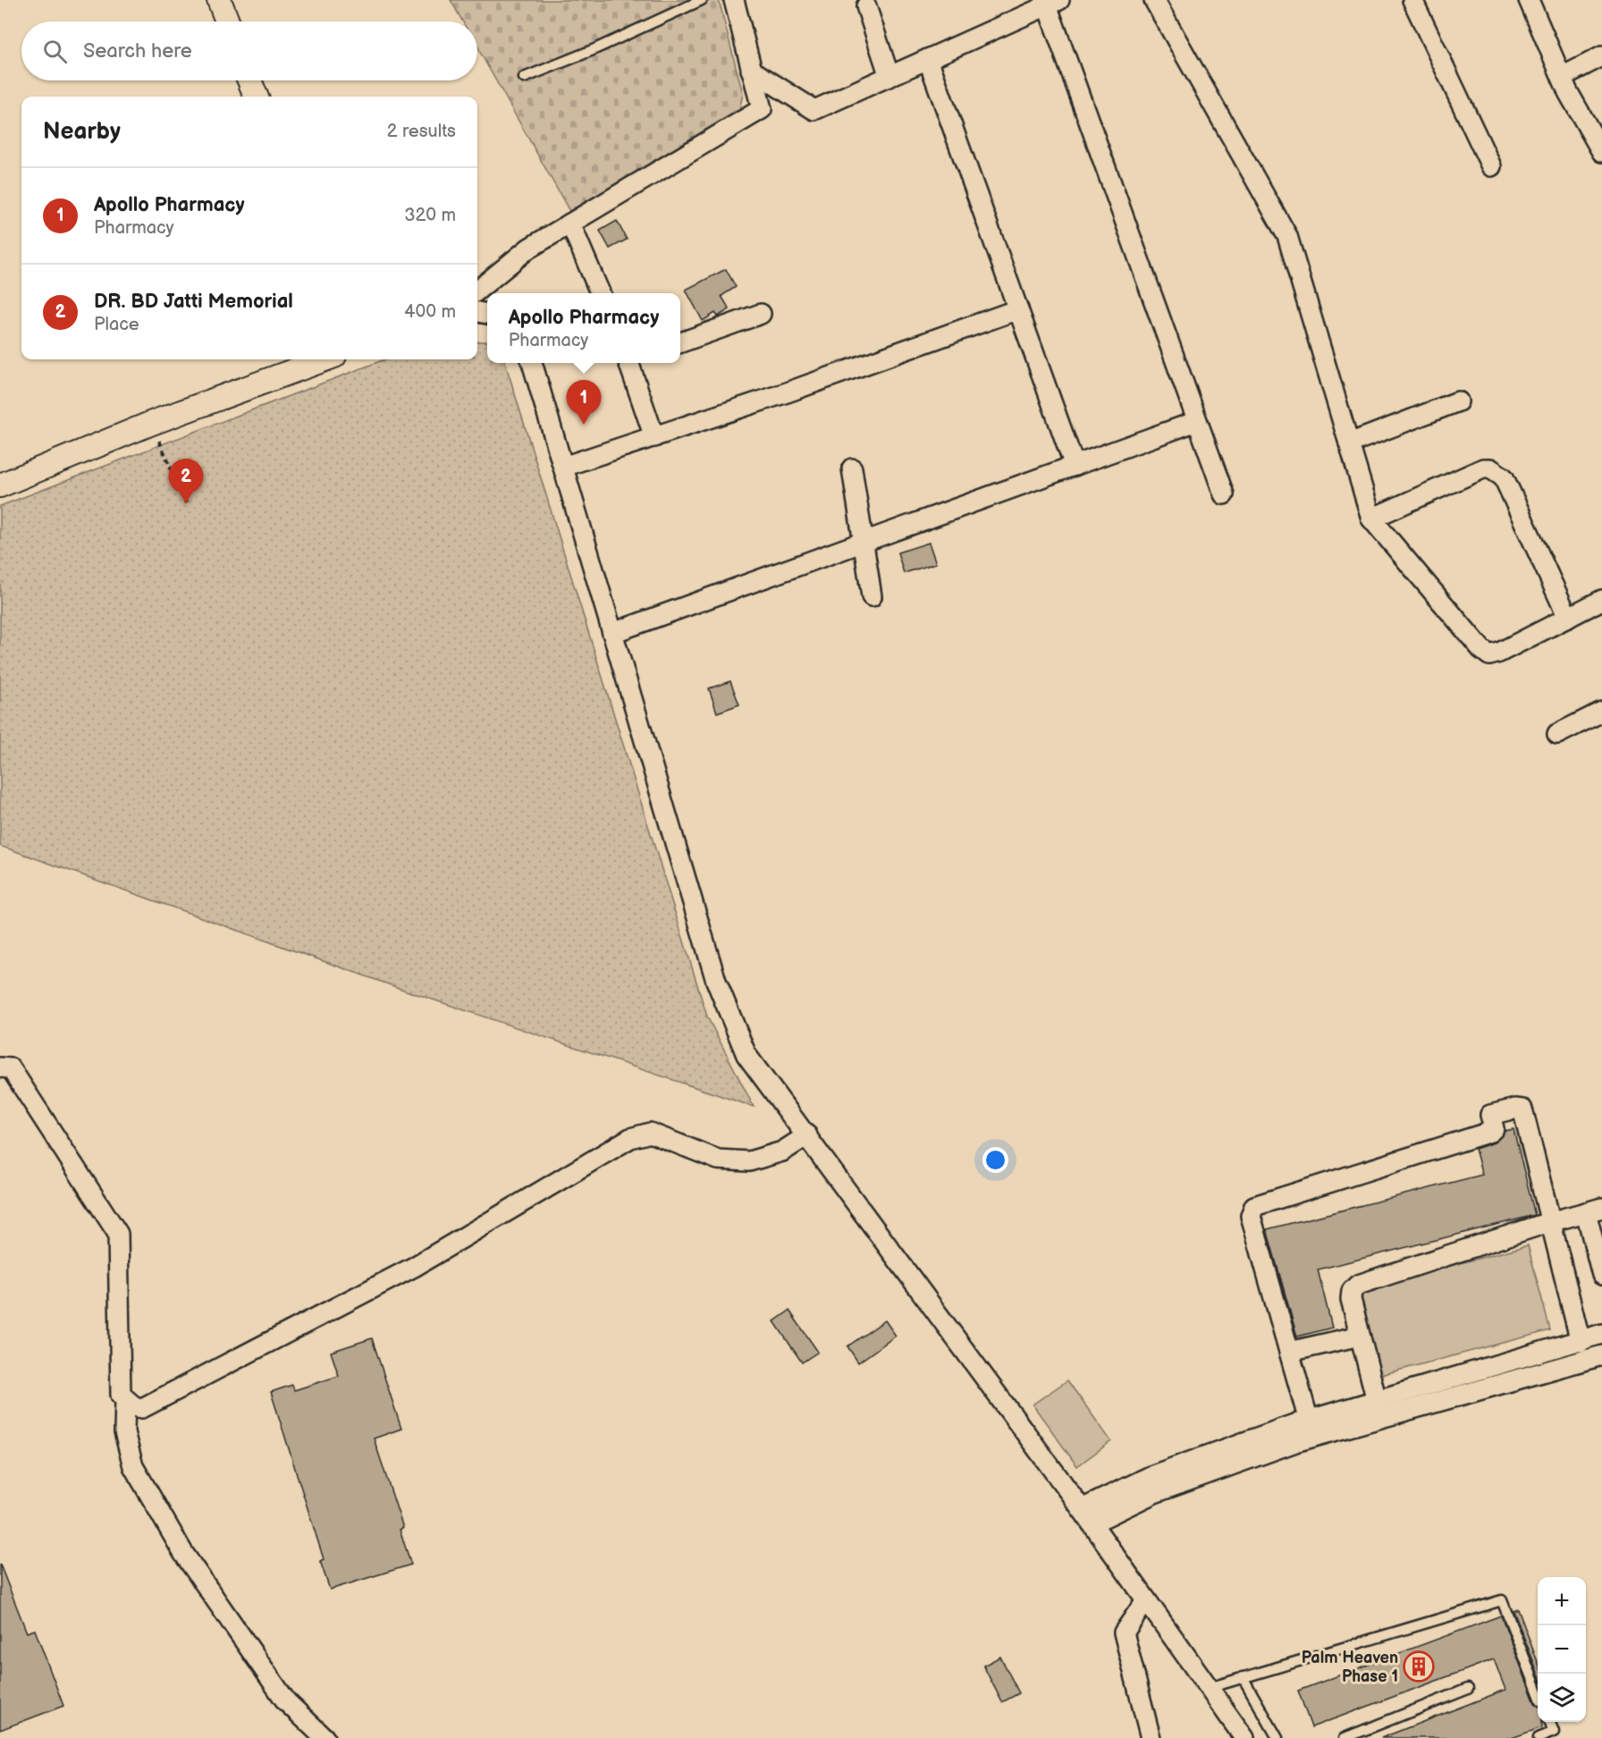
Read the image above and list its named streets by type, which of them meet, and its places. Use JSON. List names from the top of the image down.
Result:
{
  "places": {
    "building": ["Palm Heaven Phase 1"]
  },
  "page": {
    "search": "Search here",
    "heading": ["Nearby", "2 results"],
    "list": [
      {
        "mark": "1",
        "name": "Apollo Pharmacy",
        "note": "Pharmacy",
        "value": "320 m"
      },
      {
        "mark": "2",
        "name": "DR. BD Jatti Memorial",
        "note": "Place",
        "value": "400 m"
      }
    ],
    "popup": ["Apollo Pharmacy", "Pharmacy"],
    "pins": ["1", "2"],
    "map_buttons": ["+", "−"]
  }
}
